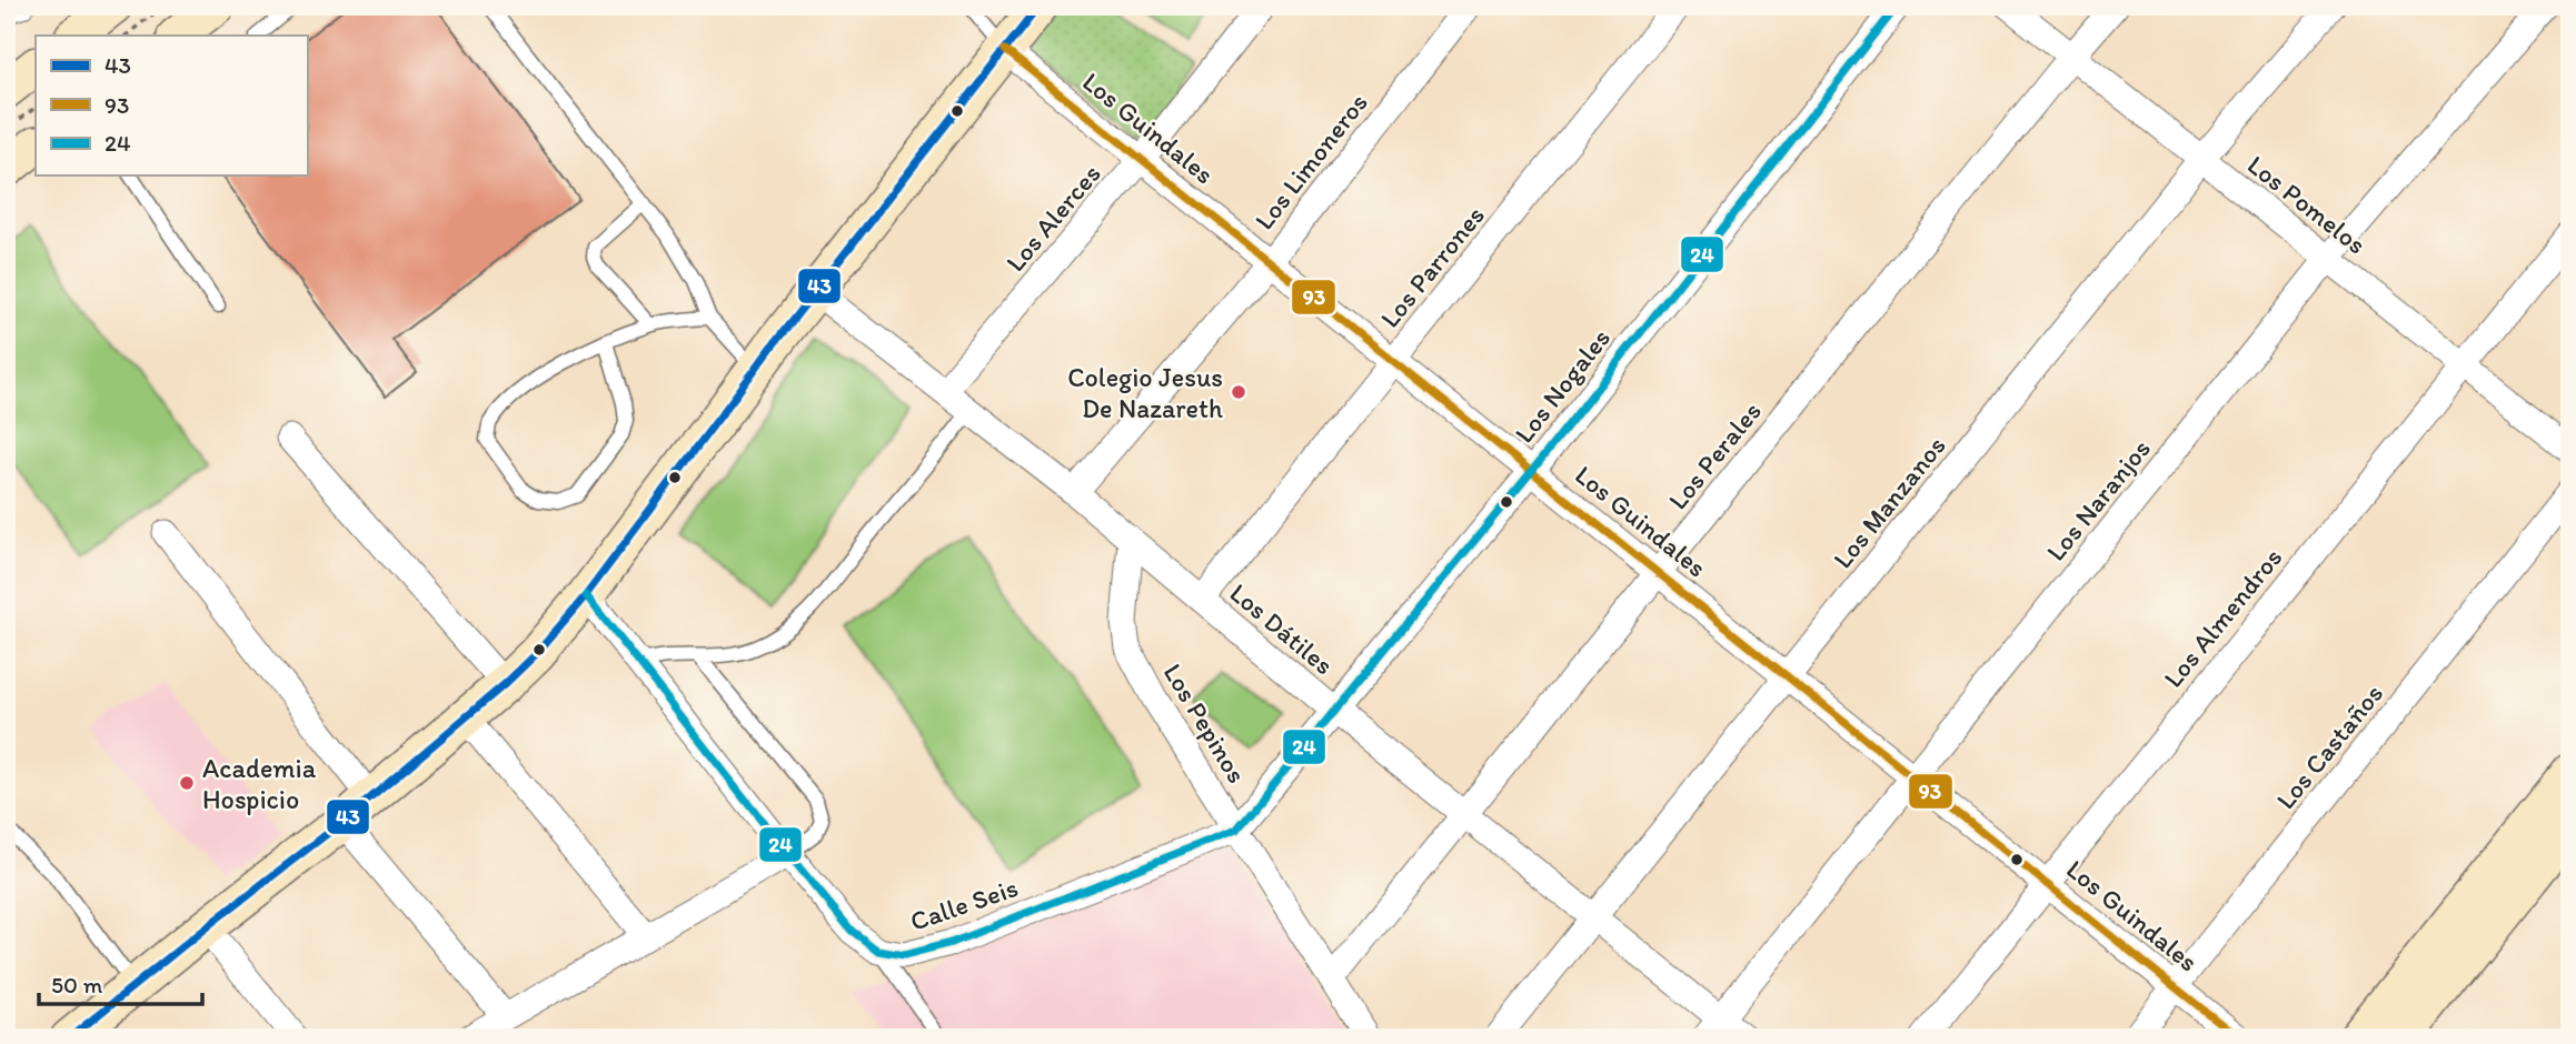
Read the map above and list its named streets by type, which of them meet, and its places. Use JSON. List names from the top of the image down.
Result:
{
  "streets": {
    "street": [
      "Los Guindales",
      "Los Limoneros",
      "Los Pomelos",
      "Los Alerces",
      "Los Parrones",
      "Los Nogales",
      "Los Perales",
      "Los Naranjos",
      "Los Manzanos",
      "Los Almendros",
      "Los Dátiles",
      "Los Pepinos",
      "Los Castaños",
      "Calle Seis"
    ]
  },
  "crossings": [
    ["Los Guindales", "Los Limoneros"],
    ["Los Guindales", "Los Alerces"],
    ["Los Guindales", "Los Parrones"],
    ["Los Guindales", "Los Nogales"],
    ["Los Guindales", "Los Perales"],
    ["Los Guindales", "Los Naranjos"],
    ["Los Guindales", "Los Manzanos"],
    ["Los Guindales", "Los Almendros"],
    ["Los Guindales", "Los Castaños"],
    ["Los Limoneros", "Los Dátiles"],
    ["Los Pomelos", "Los Perales"],
    ["Los Pomelos", "Los Naranjos"],
    ["Los Pomelos", "Los Manzanos"],
    ["Los Pomelos", "Los Almendros"],
    ["Los Alerces", "Los Dátiles"],
    ["Los Parrones", "Los Dátiles"],
    ["Los Nogales", "Los Dátiles"],
    ["Los Nogales", "Los Pepinos"],
    ["Los Nogales", "Calle Seis"],
    ["Los Perales", "Los Dátiles"],
    ["Los Perales", "Los Pepinos"],
    ["Los Naranjos", "Los Dátiles"],
    ["Los Manzanos", "Los Dátiles"],
    ["Los Dátiles", "Los Pepinos"],
    ["Los Pepinos", "Calle Seis"]
  ],
  "places": ["Colegio Jesus De Nazareth", "Academia Hospicio"],
  "lines": ["transit line 43", "transit line 24", "transit line 93"],
  "legend": ["43", "93", "24"],
  "scale_bar": "50 m"
}
